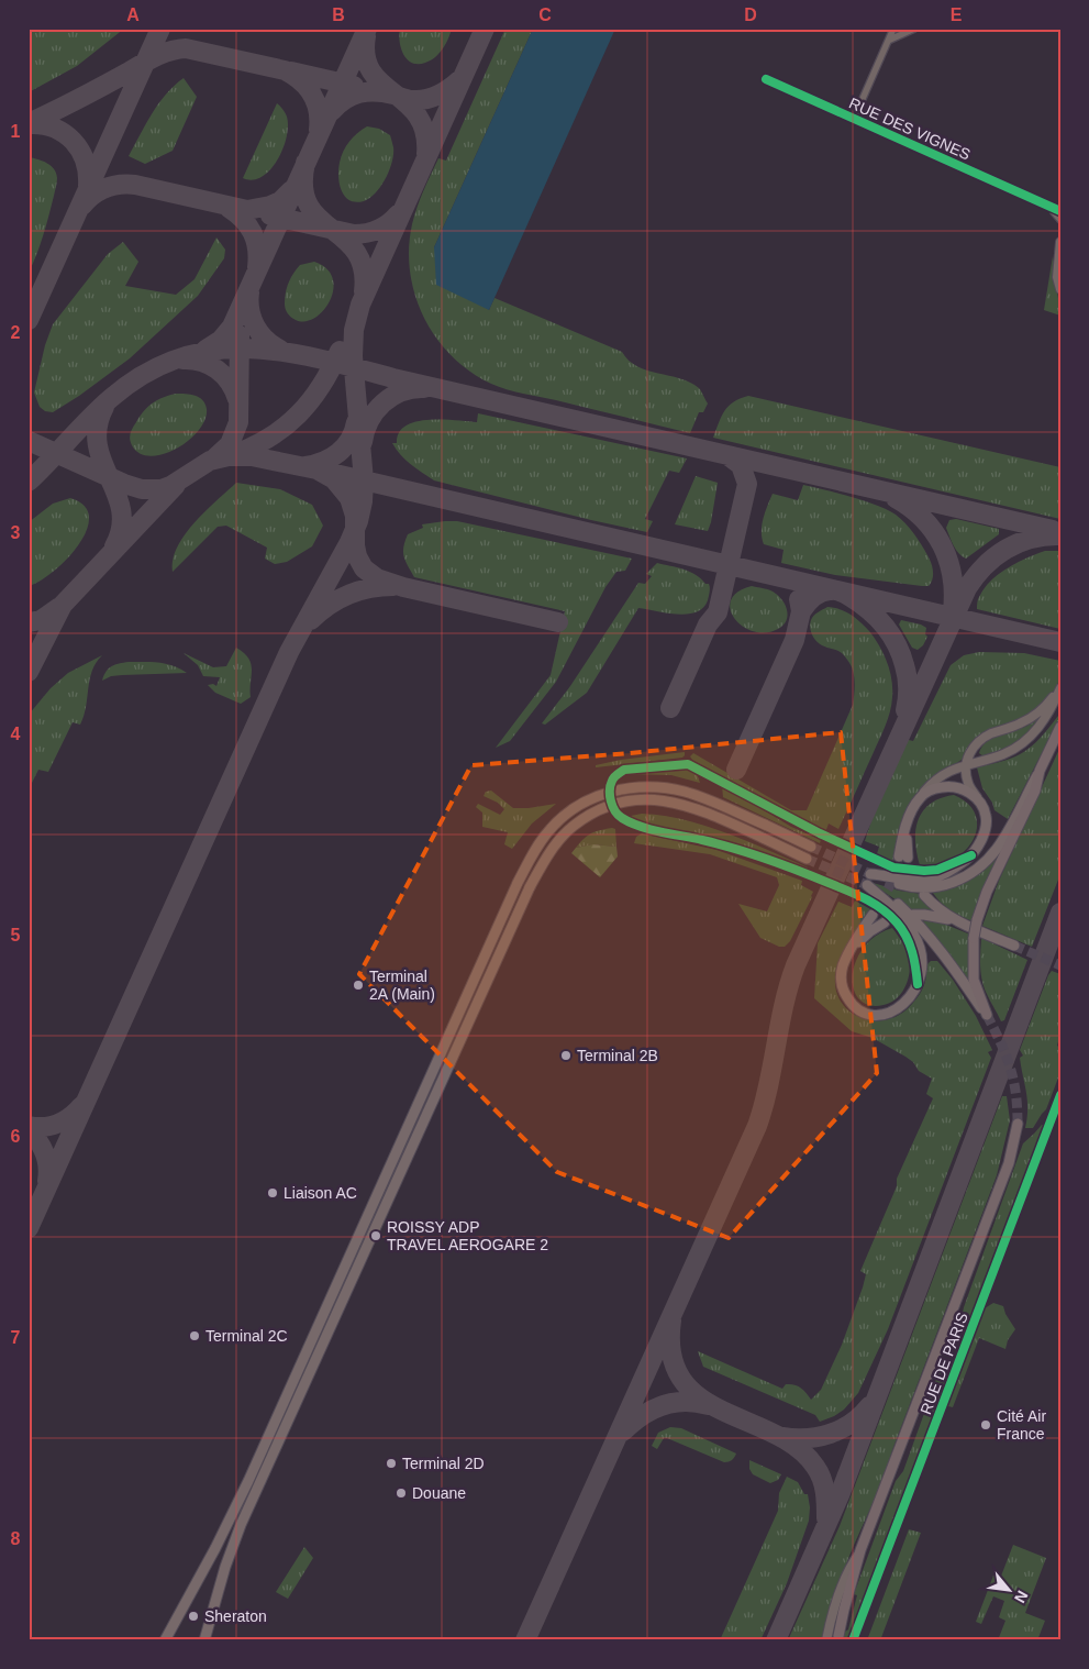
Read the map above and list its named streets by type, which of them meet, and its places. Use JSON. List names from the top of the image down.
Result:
{
  "streets": {
    "street": ["RUE DES VIGNES", "RUE DE PARIS"]
  },
  "places": [
    "Terminal 2A (Main)",
    "Terminal 2B",
    "Liaison AC",
    "ROISSY ADP TRAVEL AEROGARE 2",
    "Terminal 2C",
    "Cité Air France",
    "Terminal 2D",
    "Douane",
    "Sheraton"
  ],
  "north": "bottom right",
  "grid": {
    "columns": [
      "A",
      "B",
      "C",
      "D",
      "E"
    ],
    "rows": [
      "1",
      "2",
      "3",
      "4",
      "5",
      "6",
      "7",
      "8"
    ]
  }
}
